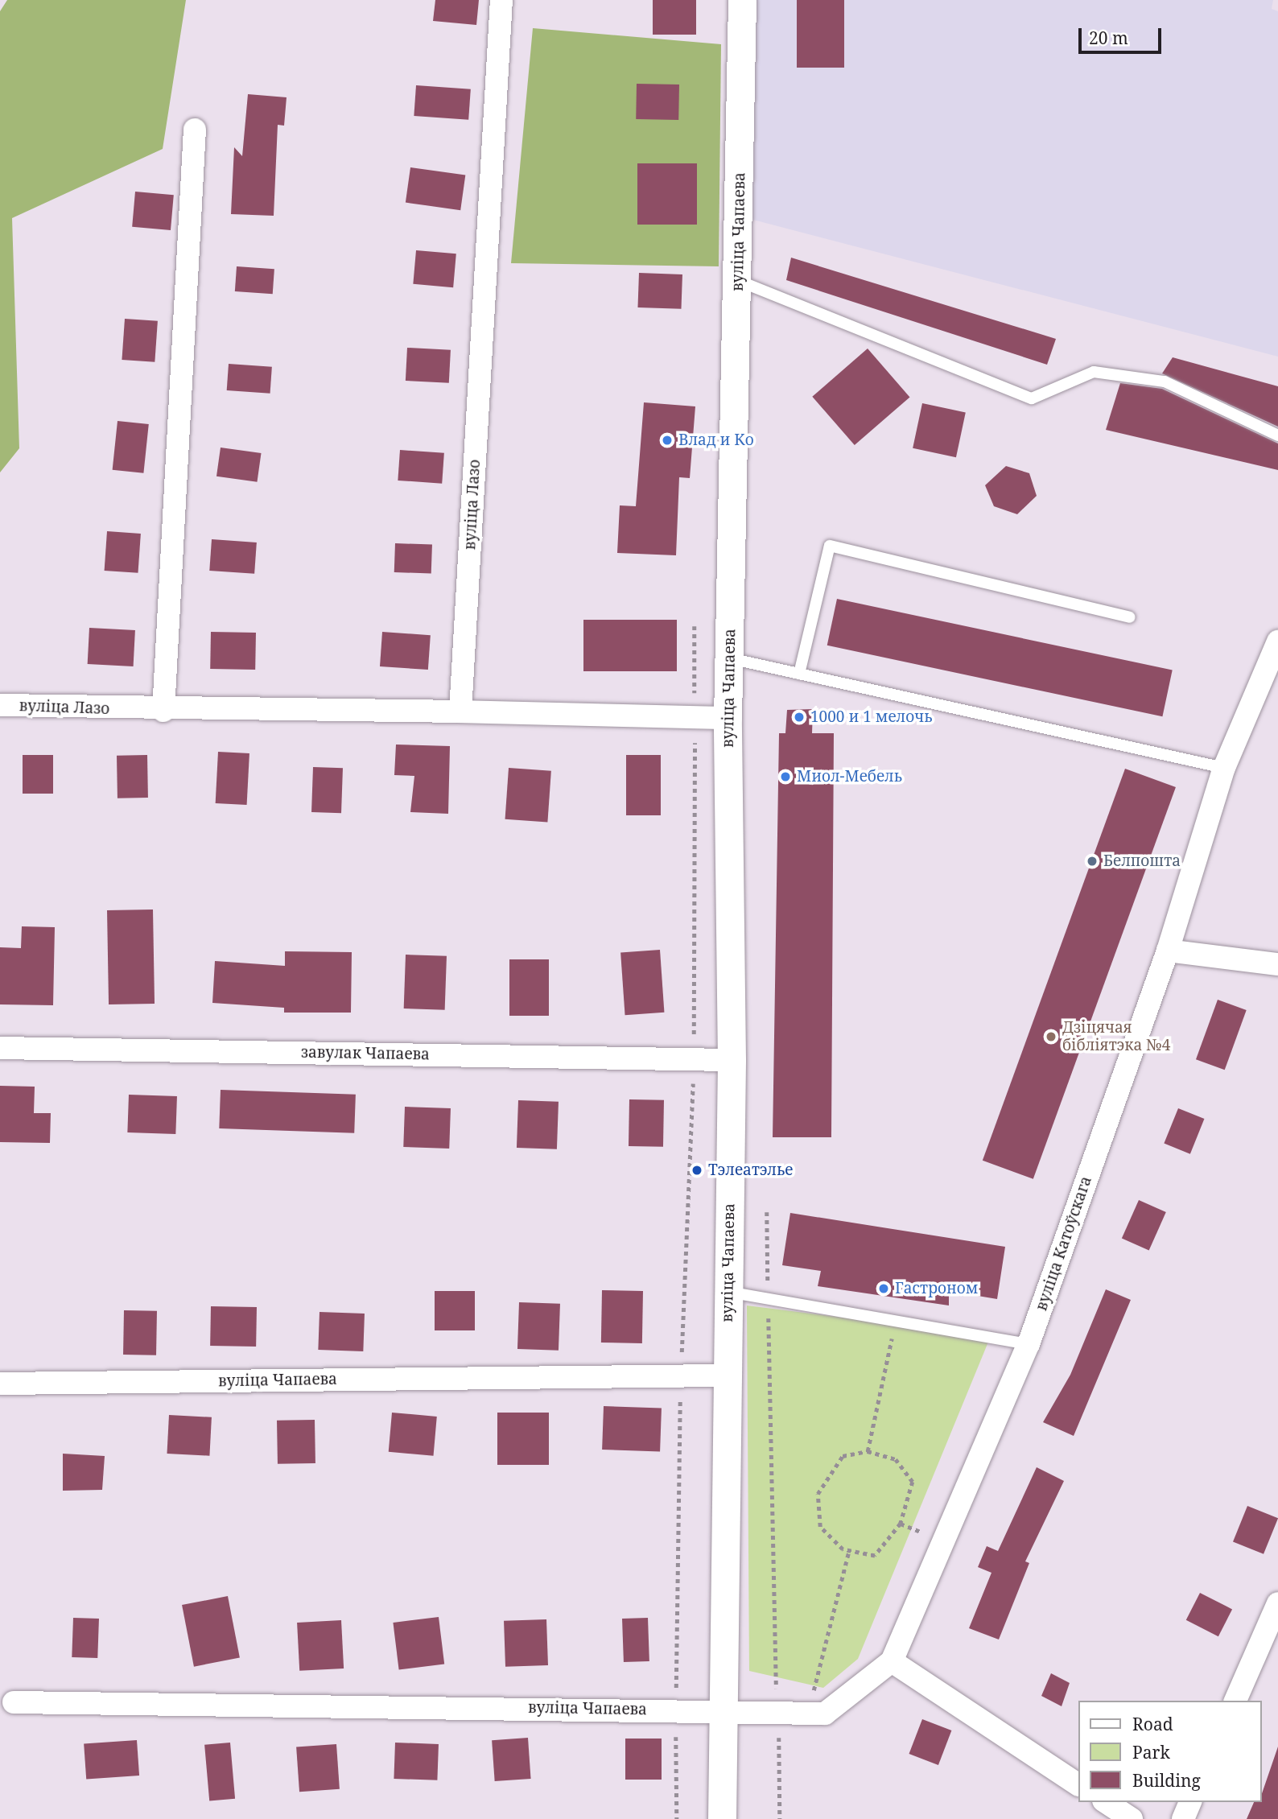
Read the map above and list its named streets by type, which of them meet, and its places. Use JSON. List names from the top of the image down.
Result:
{
  "streets": {
    "street": [
      "вуліца Чапаева",
      "вуліца Лазо",
      "завулак Чапаева",
      "вуліца Катоўскага"
    ]
  },
  "crossings": [
    ["вуліца Чапаева", "завулак Чапаева"],
    ["вуліца Чапаева", "вуліца Катоўскага"]
  ],
  "places": [
    "Влад и Ко",
    "1000 и 1 мелочь",
    "Миол-Мебель",
    "Белпошта",
    "Дзіцячая бібліятэка №4",
    "Тэлеатэлье",
    "Гастроном"
  ],
  "legend": ["Road", "Park", "Building"],
  "scale_bar": "20 m"
}
